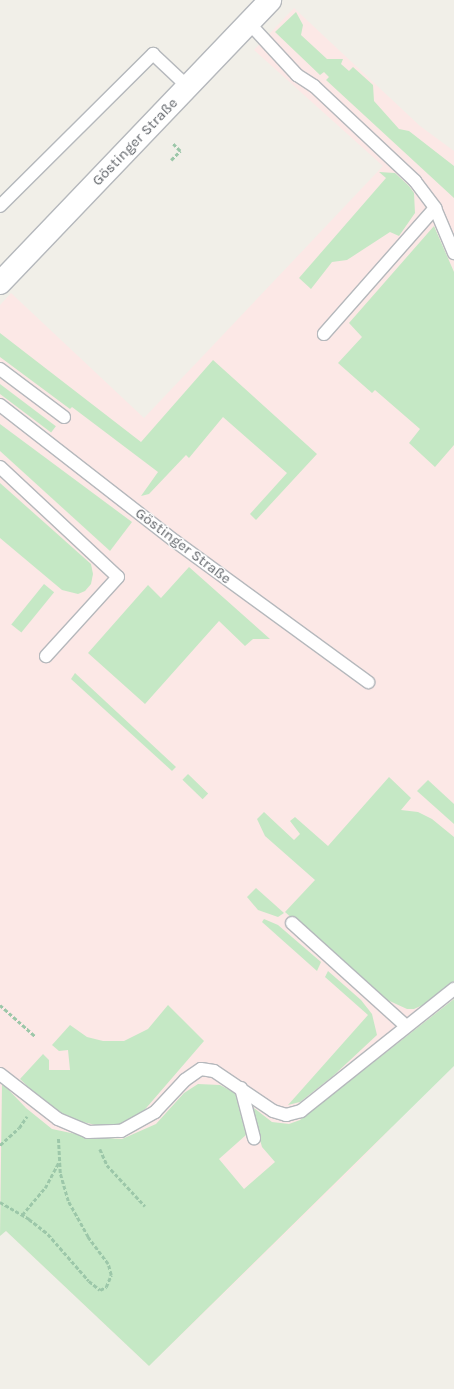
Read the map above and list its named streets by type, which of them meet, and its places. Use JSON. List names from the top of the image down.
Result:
{
  "streets": {
    "street": ["Göstinger Straße"]
  }
}
